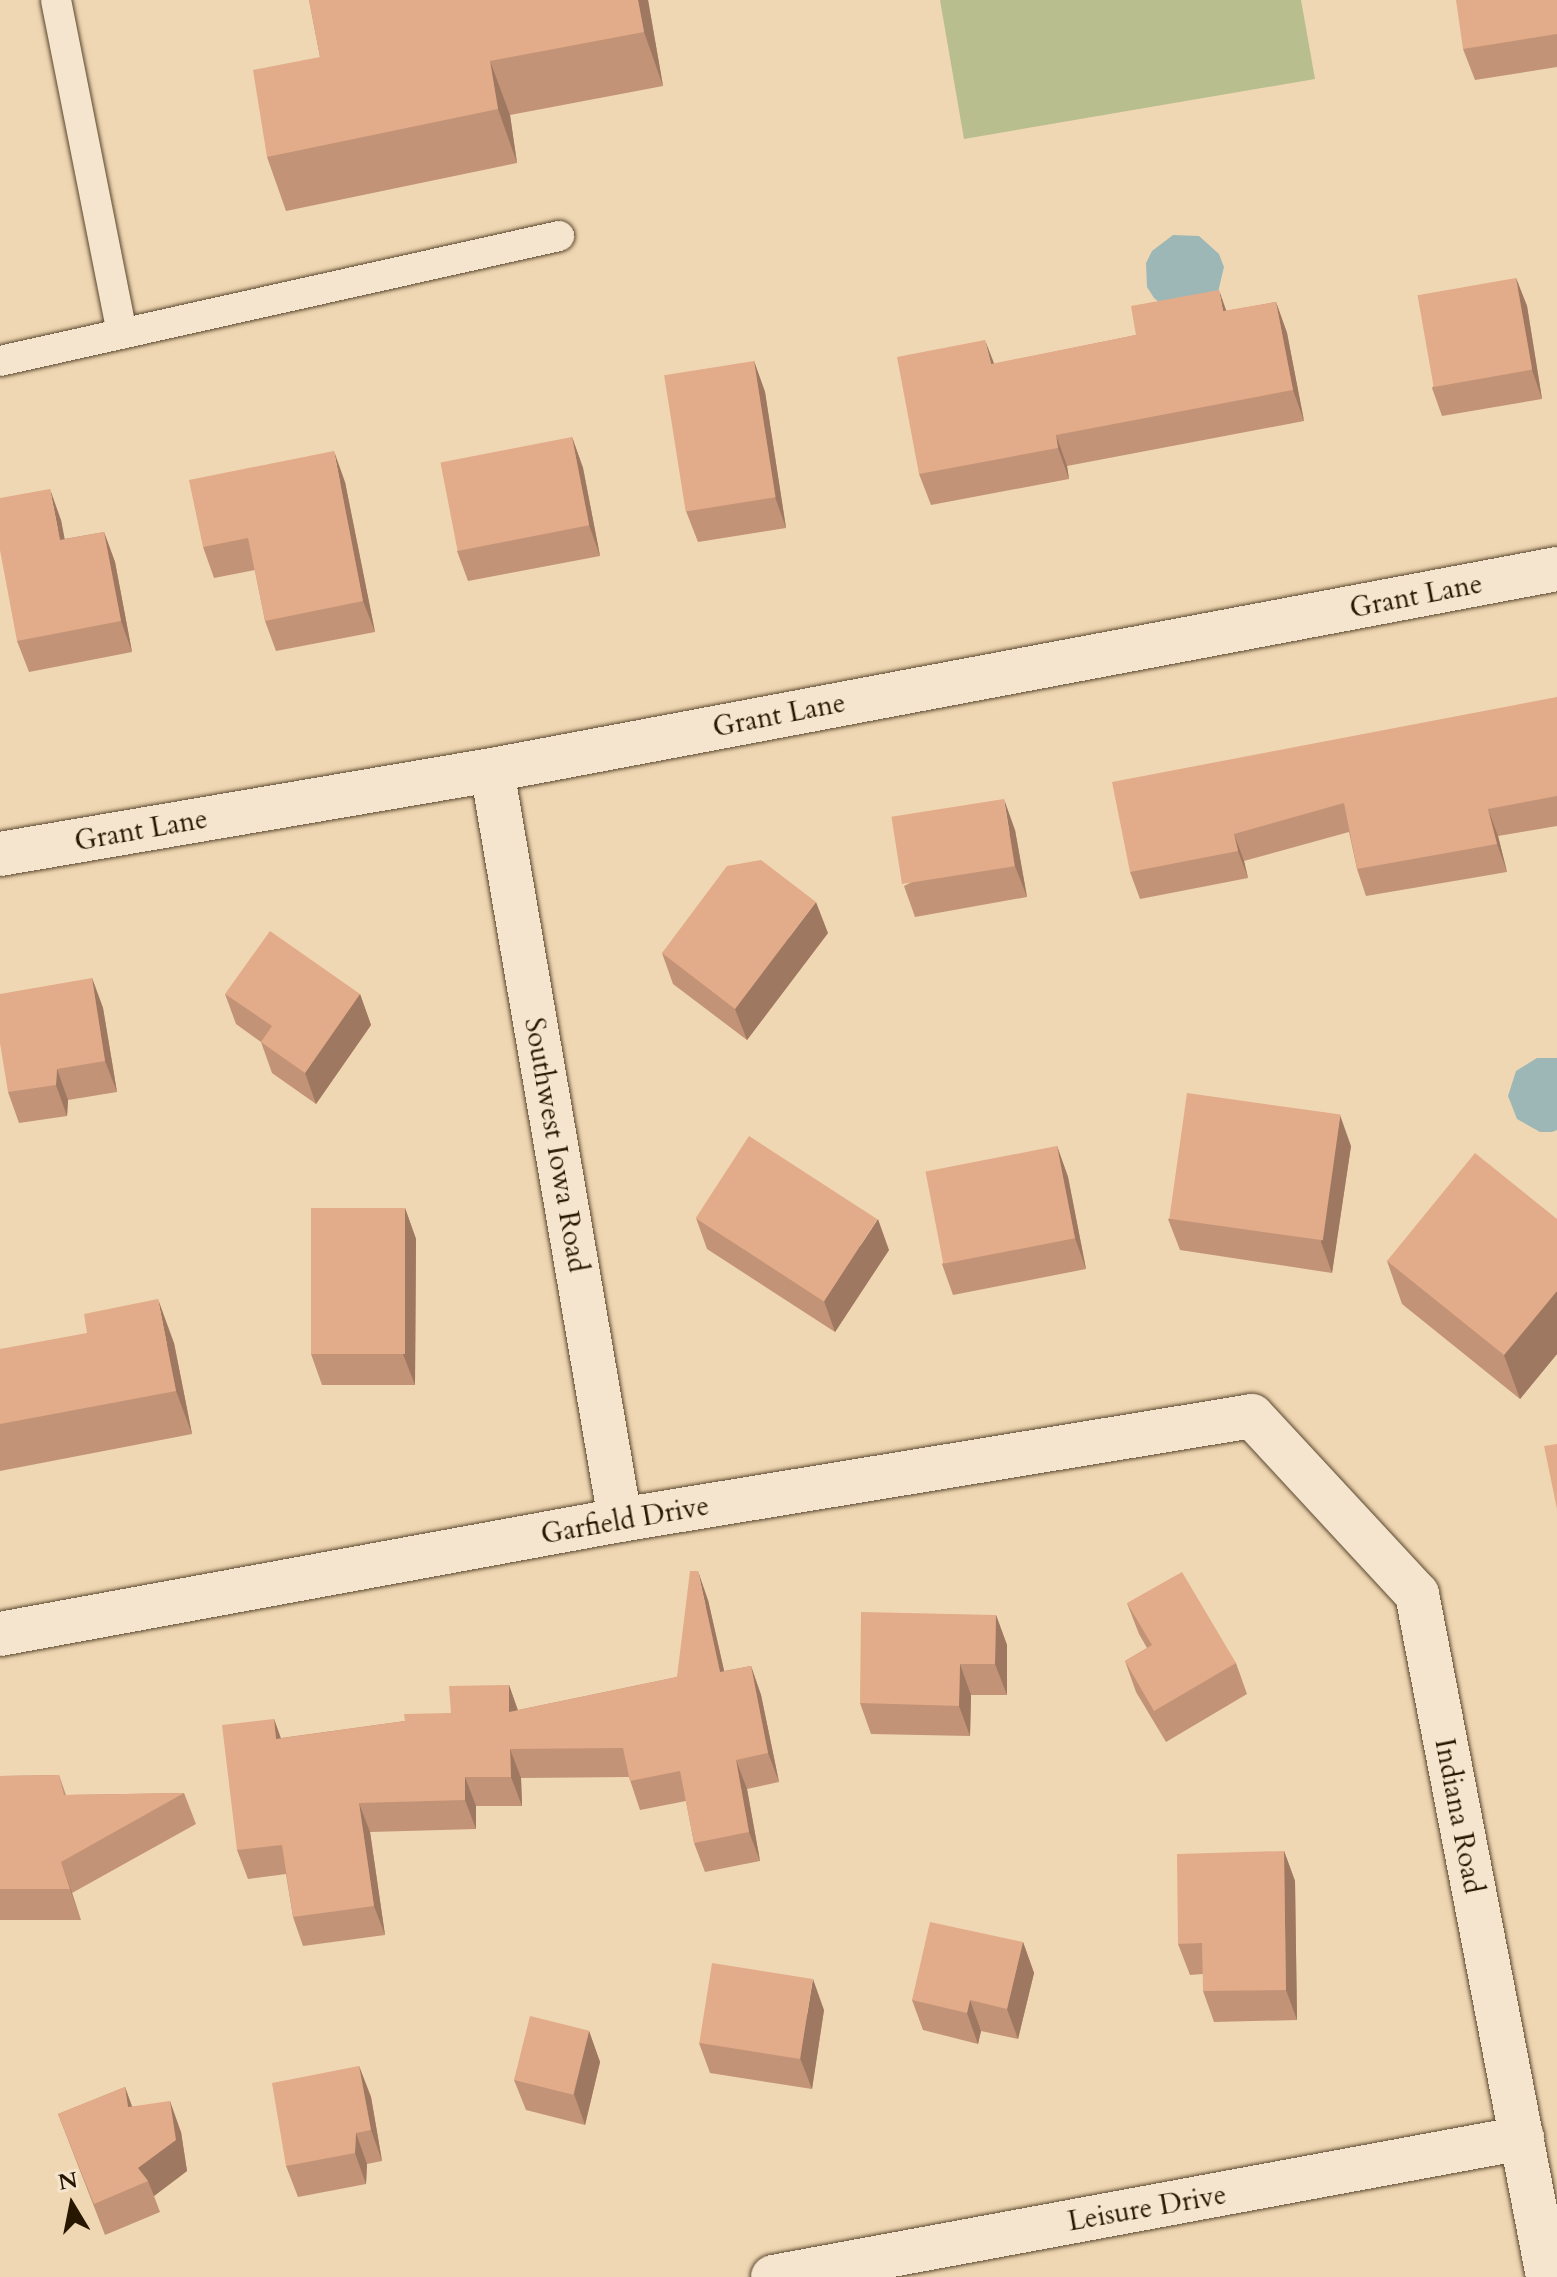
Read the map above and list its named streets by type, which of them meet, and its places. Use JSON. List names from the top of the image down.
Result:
{
  "streets": {
    "street": [
      "Grant Lane",
      "Southwest Iowa Road",
      "Garfield Drive",
      "Indiana Road",
      "Leisure Drive"
    ]
  },
  "crossings": [
    ["Grant Lane", "Southwest Iowa Road"],
    ["Southwest Iowa Road", "Garfield Drive"],
    ["Garfield Drive", "Indiana Road"],
    ["Indiana Road", "Leisure Drive"]
  ],
  "north": "top"
}
